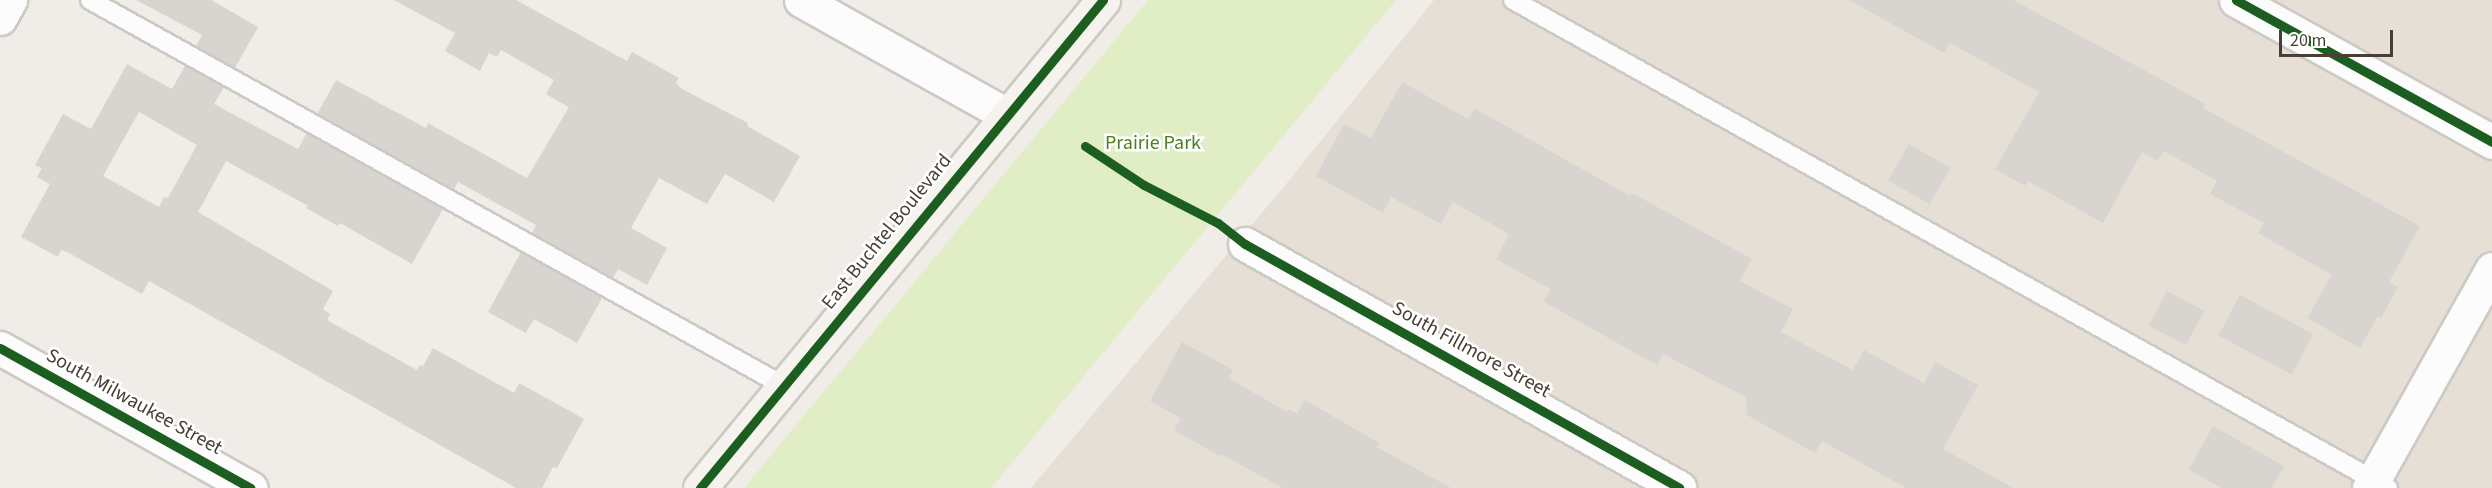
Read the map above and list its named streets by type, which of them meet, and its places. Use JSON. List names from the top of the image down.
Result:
{
  "streets": {
    "main road": ["East Buchtel Boulevard"],
    "street": ["South Fillmore Street", "South Milwaukee Street"]
  },
  "parks": ["Prairie Park"],
  "scale_bar": "20 m"
}
